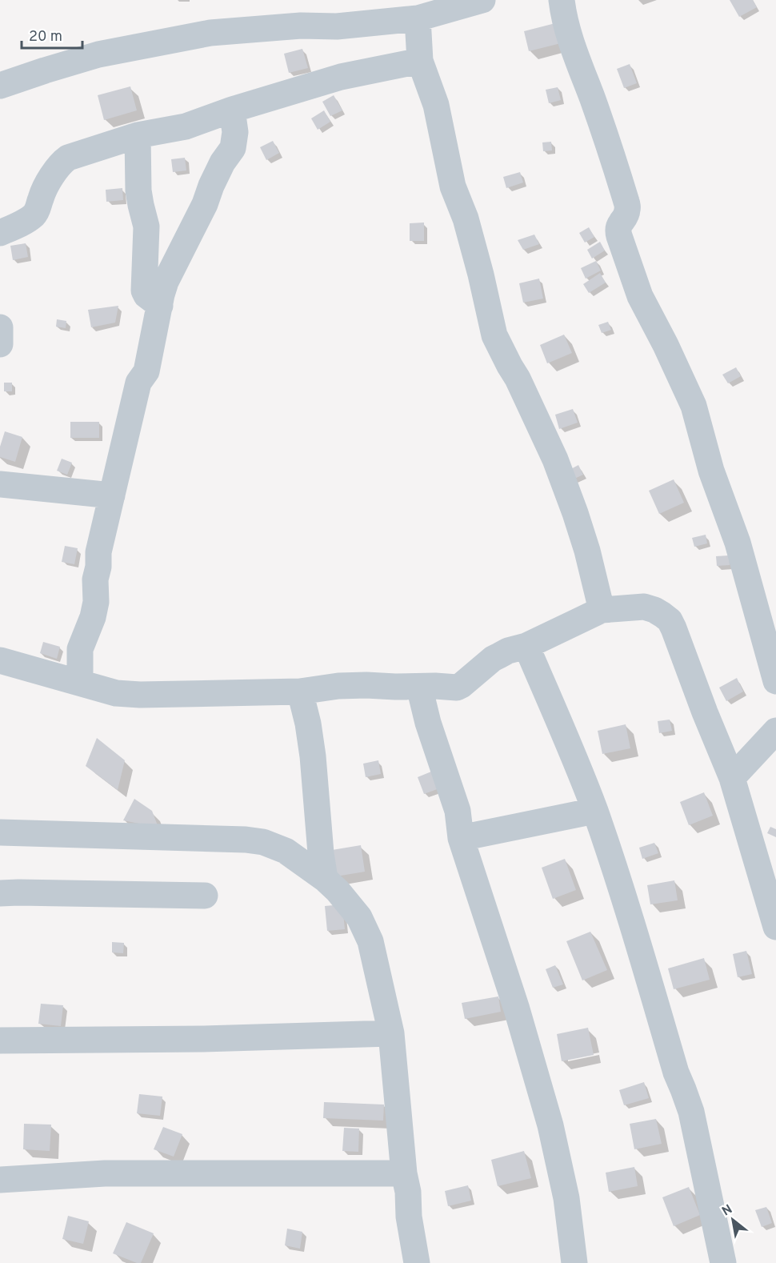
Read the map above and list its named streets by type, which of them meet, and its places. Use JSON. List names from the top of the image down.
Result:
{
  "scale_bar": "20 m",
  "north": "top left"
}
